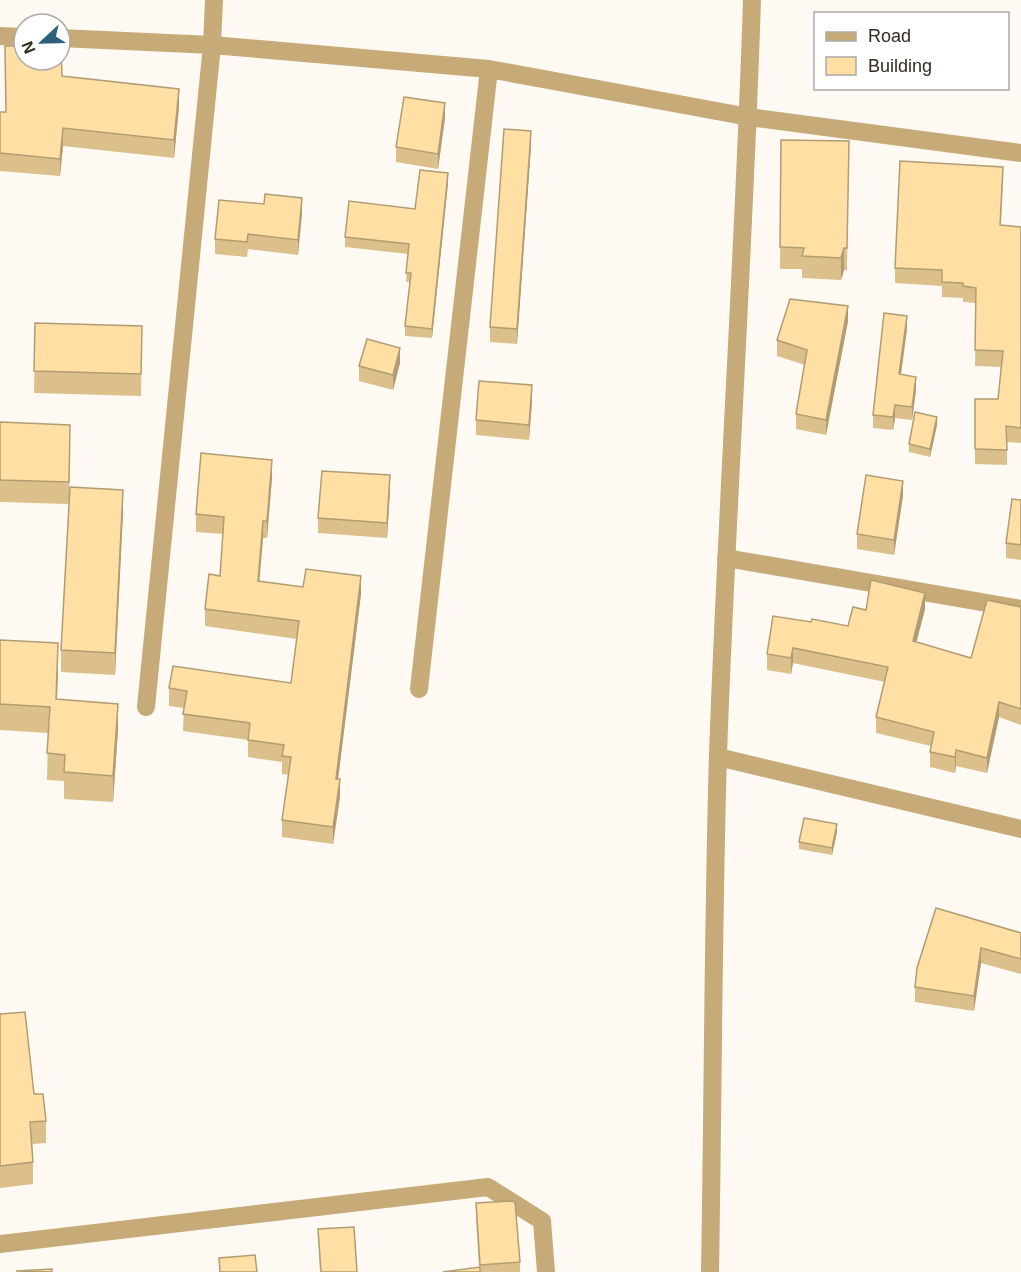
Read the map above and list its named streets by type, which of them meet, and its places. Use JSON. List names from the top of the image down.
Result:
{
  "legend": ["Road", "Building"],
  "north": "left"
}
